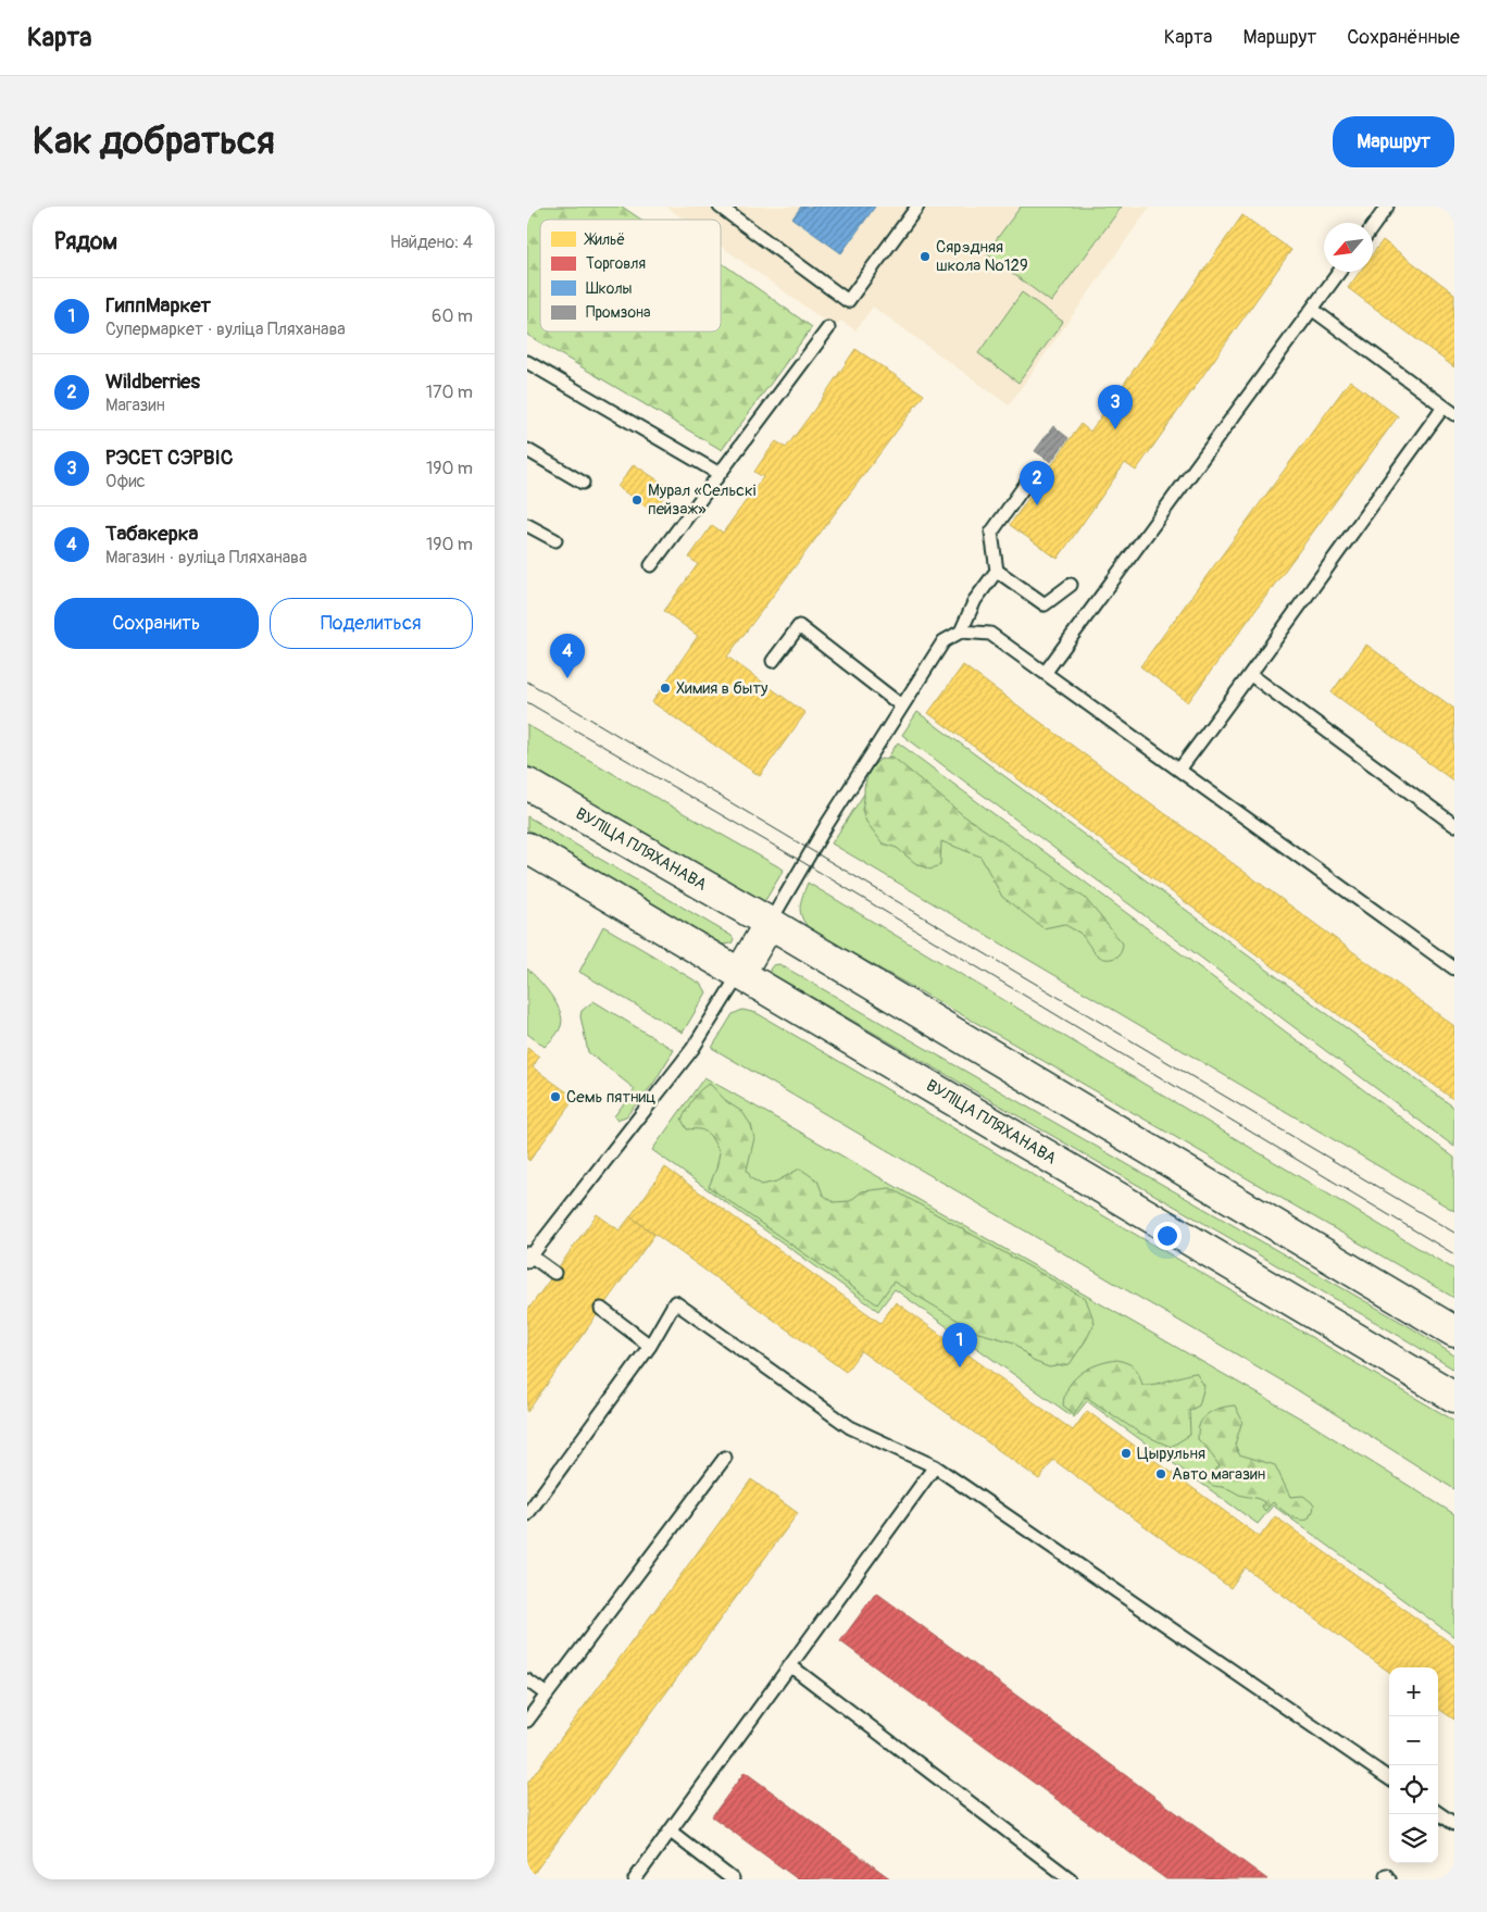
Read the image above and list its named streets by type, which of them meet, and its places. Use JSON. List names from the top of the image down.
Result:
{
  "streets": {
    "main road": ["ВУЛІЦА ПЛЯХАНАВА"]
  },
  "places": [
    "Сярэдняя школа №129",
    "Мурал «Сельскі пейзаж»",
    "Химия в быту",
    "Семь пятниц",
    "Цырульня",
    "Авто магазин"
  ],
  "legend": [
    "Жильё",
    "Торговля",
    "Школы",
    "Промзона"
  ],
  "north": "bottom left",
  "page": {
    "header": "Карта",
    "nav": ["Карта", "Маршрут", "Сохранённые"],
    "buttons": [
      "Маршрут",
      ["Сохранить", "Поделиться"]
    ],
    "title": "Как добраться",
    "heading": ["Рядом", "Найдено: 4"],
    "list": [
      {
        "mark": "1",
        "name": "ГиппМаркет",
        "note": "Супермаркет · вуліца Пляханава",
        "value": "60 m"
      },
      {
        "mark": "2",
        "name": "Wildberries",
        "note": "Магазин",
        "value": "170 m"
      },
      {
        "mark": "3",
        "name": "РЭСЕТ СЭРВІС",
        "note": "Офис",
        "value": "190 m"
      },
      {
        "mark": "4",
        "name": "Табакерка",
        "note": "Магазин · вуліца Пляханава",
        "value": "190 m"
      }
    ],
    "pins": [
      "3",
      "2",
      "4",
      "1"
    ],
    "map_buttons": ["+", "−"]
  }
}
